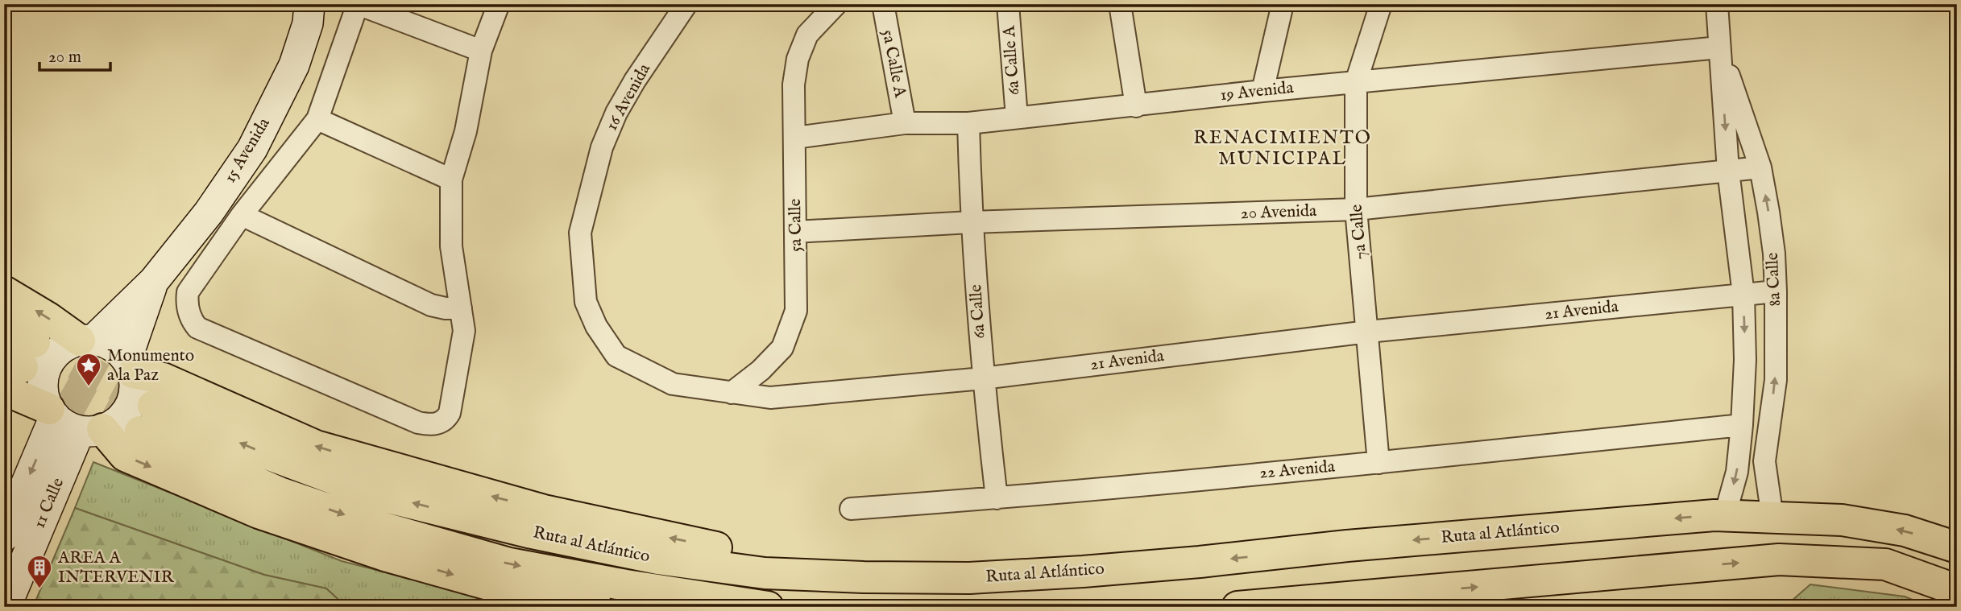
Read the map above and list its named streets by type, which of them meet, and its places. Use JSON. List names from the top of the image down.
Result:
{
  "streets": {
    "highway": ["Ruta al Atlántico"],
    "street": [
      "6a Calle A",
      "5a Calle A",
      "19 Avenida",
      "16 Avenida",
      "15 Avenida",
      "20 Avenida",
      "5a Calle",
      "7a Calle",
      "8a Calle",
      "21 Avenida",
      "6a Calle",
      "22 Avenida",
      "11 Calle"
    ]
  },
  "crossings": [
    ["6a Calle A", "19 Avenida"],
    ["5a Calle A", "19 Avenida"],
    ["19 Avenida", "5a Calle"],
    ["19 Avenida", "7a Calle"],
    ["19 Avenida", "8a Calle"],
    ["19 Avenida", "6a Calle"],
    ["16 Avenida", "21 Avenida"],
    ["15 Avenida", "11 Calle"],
    ["20 Avenida", "5a Calle"],
    ["20 Avenida", "7a Calle"],
    ["20 Avenida", "8a Calle"],
    ["20 Avenida", "6a Calle"],
    ["5a Calle", "21 Avenida"],
    ["7a Calle", "21 Avenida"],
    ["7a Calle", "22 Avenida"],
    ["8a Calle", "21 Avenida"],
    ["8a Calle", "22 Avenida"],
    ["8a Calle", "Ruta al Atlántico"],
    ["21 Avenida", "6a Calle"],
    ["6a Calle", "22 Avenida"]
  ],
  "districts": ["RENACIMIENTO MUNICIPAL"],
  "places": {
    "place": ["Monumento a la Paz"],
    "building": ["AREA A INTERVENIR"]
  },
  "scale_bar": "20 m"
}
